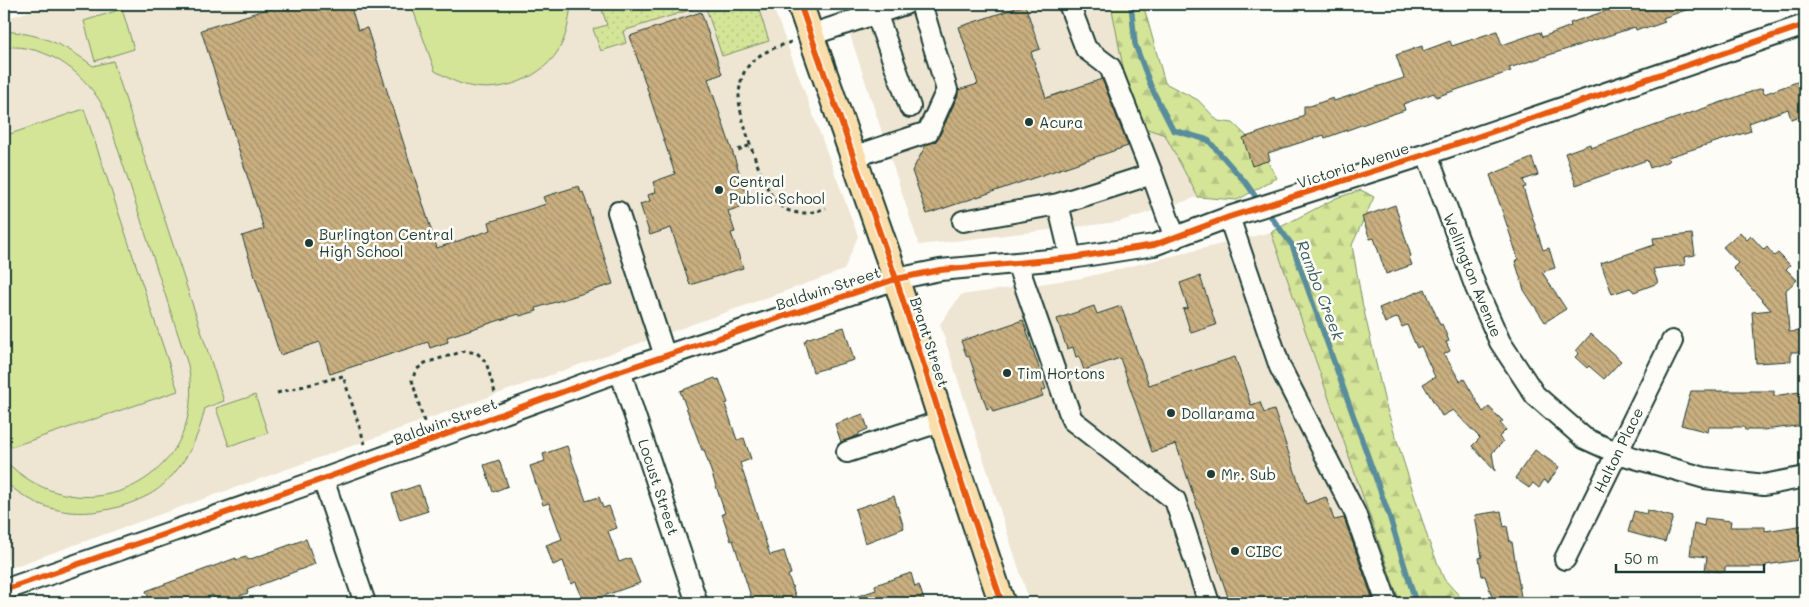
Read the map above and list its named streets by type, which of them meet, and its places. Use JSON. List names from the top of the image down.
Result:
{
  "streets": {
    "main road": ["Brant Street"],
    "street": [
      "Victoria Avenue",
      "Wellington Avenue",
      "Baldwin Street",
      "Halton Place",
      "Locust Street"
    ]
  },
  "crossings": [
    ["Victoria Avenue", "Wellington Avenue"],
    ["Victoria Avenue", "Baldwin Street"],
    ["Victoria Avenue", "Brant Street"],
    ["Wellington Avenue", "Halton Place"],
    ["Baldwin Street", "Brant Street"],
    ["Baldwin Street", "Locust Street"]
  ],
  "water": ["Rambo Creek"],
  "places": [
    "Acura",
    "Central Public School",
    "Burlington Central High School",
    "Tim Hortons",
    "Dollarama",
    "Mr. Sub",
    "CIBC"
  ],
  "scale_bar": "50 m"
}
